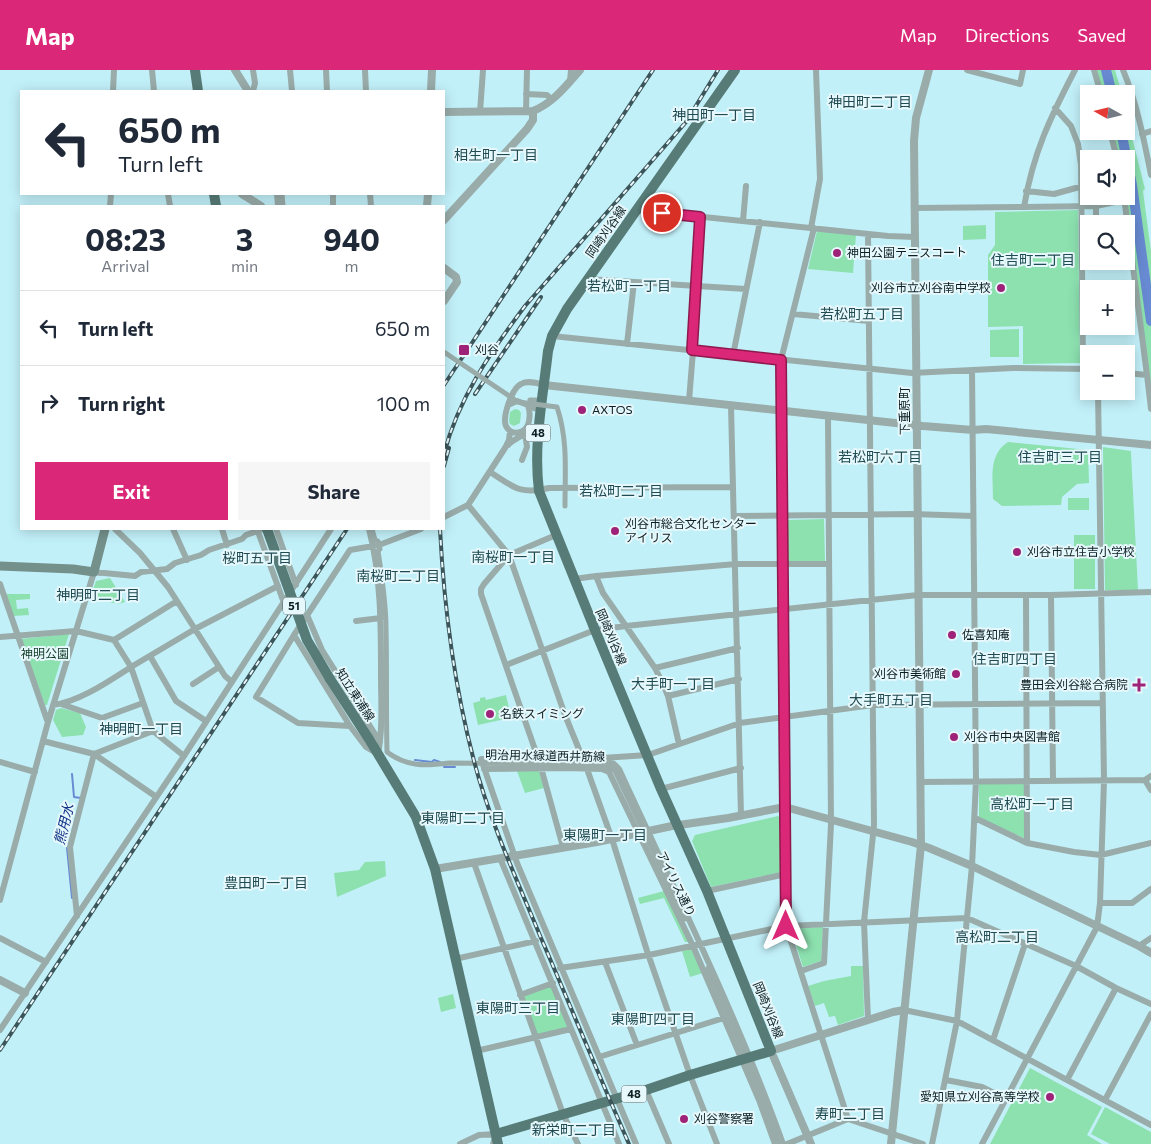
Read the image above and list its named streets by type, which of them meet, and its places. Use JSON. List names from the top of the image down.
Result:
{
  "streets": {
    "main road": [
      "岡崎刈谷線",
      "48",
      "51",
      "知立東浦線"
    ],
    "street": ["下重原町", "明治用水緑道西井筋線", "アイリス通り"]
  },
  "districts": [
    "神田町二丁目",
    "神田町一丁目",
    "相生町一丁目",
    "住吉町二丁目",
    "若松町一丁目",
    "若松町五丁目",
    "若松町六丁目",
    "住吉町三丁目",
    "若松町二丁目",
    "南桜町一丁目",
    "桜町五丁目",
    "南桜町二丁目",
    "神明町二丁目",
    "住吉町四丁目",
    "大手町一丁目",
    "大手町五丁目",
    "神明町一丁目",
    "高松町一丁目",
    "東陽町二丁目",
    "東陽町一丁目",
    "豊田町一丁目",
    "高松町二丁目",
    "東陽町三丁目",
    "東陽町四丁目",
    "寿町二丁目",
    "新栄町二丁目"
  ],
  "water": ["熊用水"],
  "parks": ["神明公園"],
  "places": {
    "other": [
      "神田公園テニスコート",
      "刈谷市立刈谷南中学校",
      "AXTOS",
      "刈谷市総合文化センター アイリス",
      "刈谷市立住吉小学校",
      "佐喜知庵",
      "刈谷市美術館",
      "名鉄スイミング",
      "刈谷市中央図書館",
      "愛知県立刈谷高等学校",
      "刈谷警察署"
    ],
    "transit": ["刈谷"],
    "health": ["豊田会刈谷総合病院"]
  },
  "north": "left",
  "page": {
    "header": "Map",
    "nav": ["Map", "Directions", "Saved"],
    "map_buttons": ["+", "−"],
    "turn": ["650 m", "Turn left"],
    "eta": [
      "08:23",
      "Arrival",
      "3",
      "min",
      "940",
      "m"
    ],
    "list": [
      {
        "name": "Turn left",
        "value": "650 m"
      },
      {
        "name": "Turn right",
        "value": "100 m"
      }
    ],
    "buttons": ["Exit", "Share"]
  }
}
